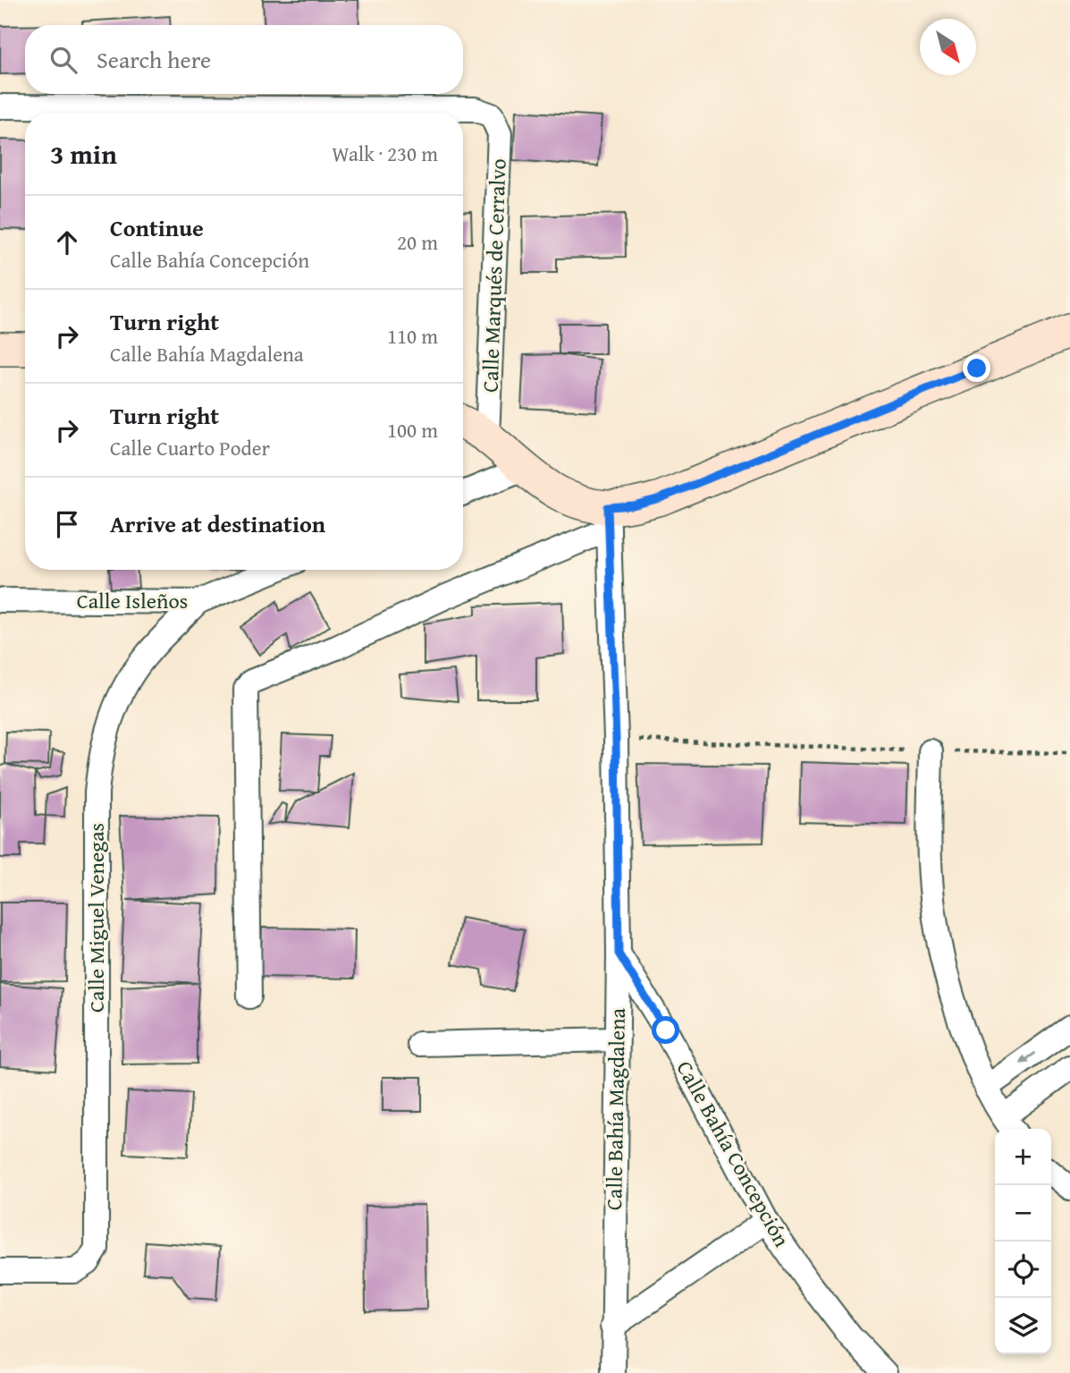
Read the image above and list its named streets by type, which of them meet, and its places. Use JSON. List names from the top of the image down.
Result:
{
  "streets": {
    "street": [
      "Calle Marqués de Cerralvo",
      "Calle Isleños",
      "Calle Miguel Venegas",
      "Calle Bahía Magdalena",
      "Calle Bahía Concepción"
    ]
  },
  "crossings": [
    ["Calle Isleños", "Calle Miguel Venegas"],
    ["Calle Bahía Magdalena", "Calle Bahía Concepción"]
  ],
  "north": "bottom right",
  "page": {
    "search": "Search here",
    "heading": ["3 min", "Walk · 230 m"],
    "list": [
      ["Continue", "Calle Bahía Concepción", "20 m"],
      ["Turn right", "Calle Bahía Magdalena", "110 m"],
      ["Turn right", "Calle Cuarto Poder", "100 m"],
      "Arrive at destination"
    ],
    "map_buttons": ["+", "−"]
  }
}
